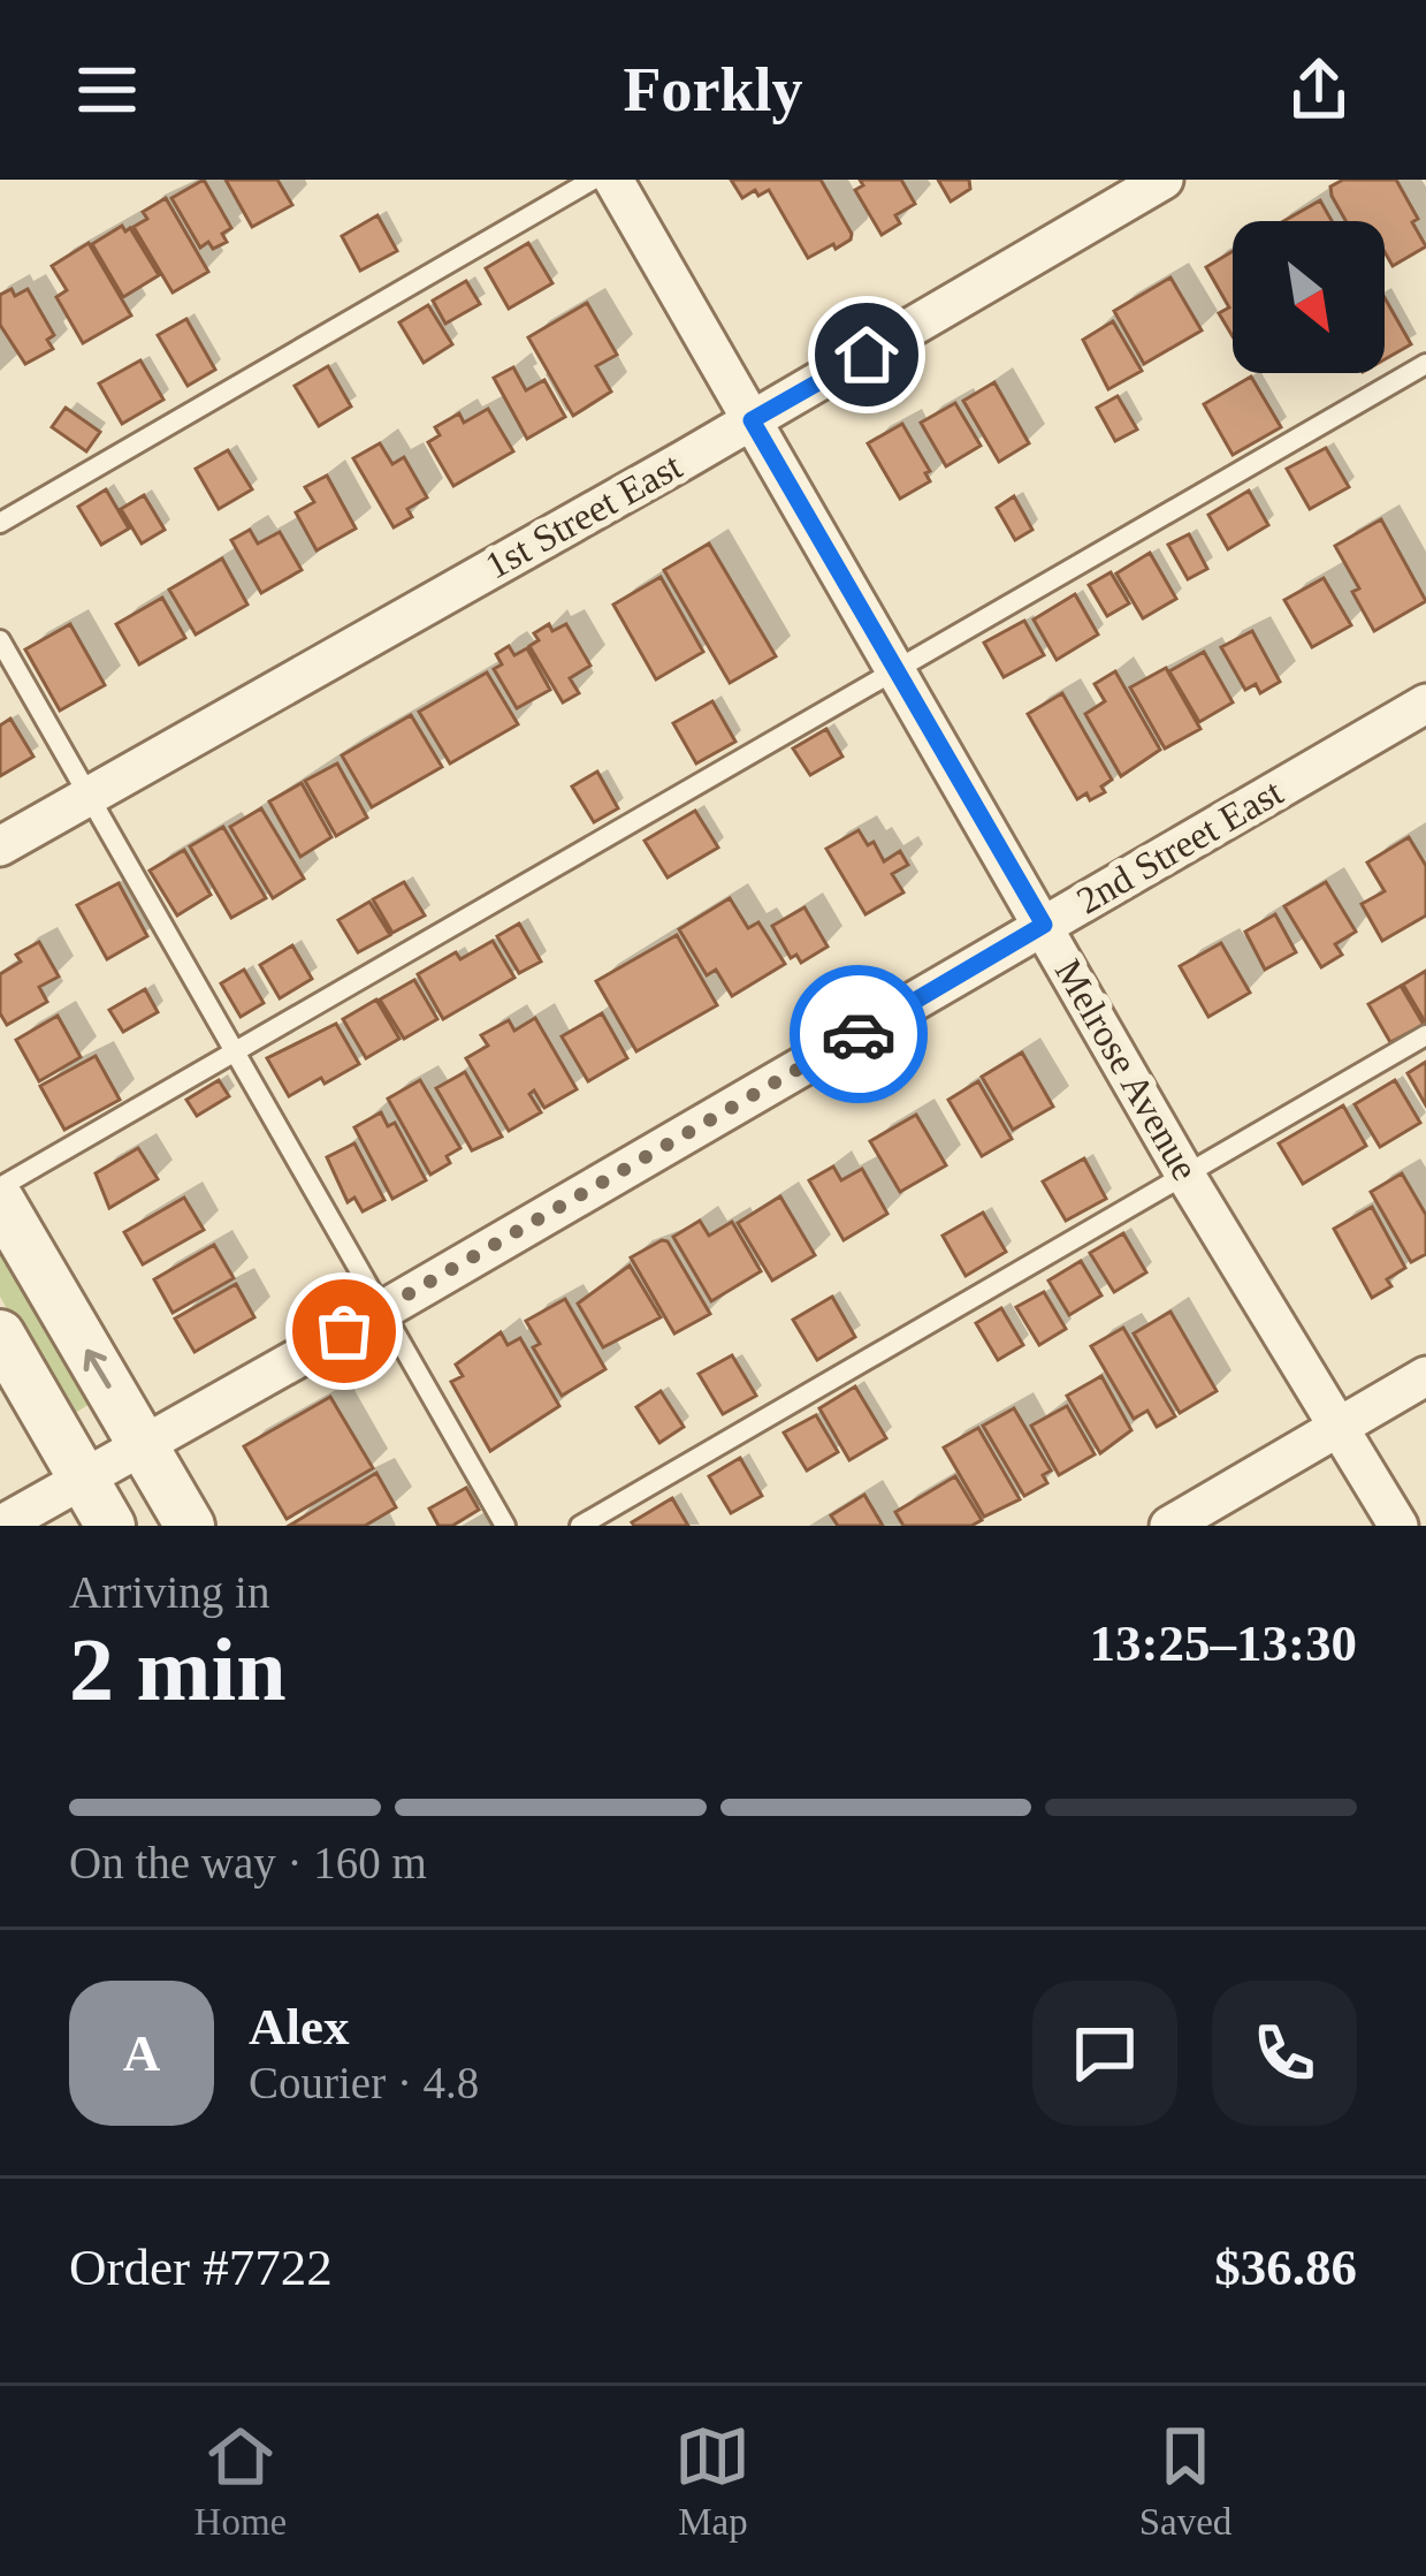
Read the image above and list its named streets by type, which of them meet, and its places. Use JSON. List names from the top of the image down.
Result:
{
  "streets": {
    "street": ["1st Street East", "2nd Street East", "Melrose Avenue"]
  },
  "crossings": [
    ["1st Street East", "Melrose Avenue"],
    ["2nd Street East", "Melrose Avenue"]
  ],
  "north": "bottom right",
  "page": {
    "header": "Forkly",
    "heading": ["2 min", "Arriving in", "13:25–13:30"],
    "panel": [
      "Alex",
      "Courier · 4.8",
      "Order #7722",
      "$36.86"
    ],
    "bar": "On the way · 160 m",
    "round": "A",
    "tabs": ["Home", "Map", "Saved"]
  }
}
